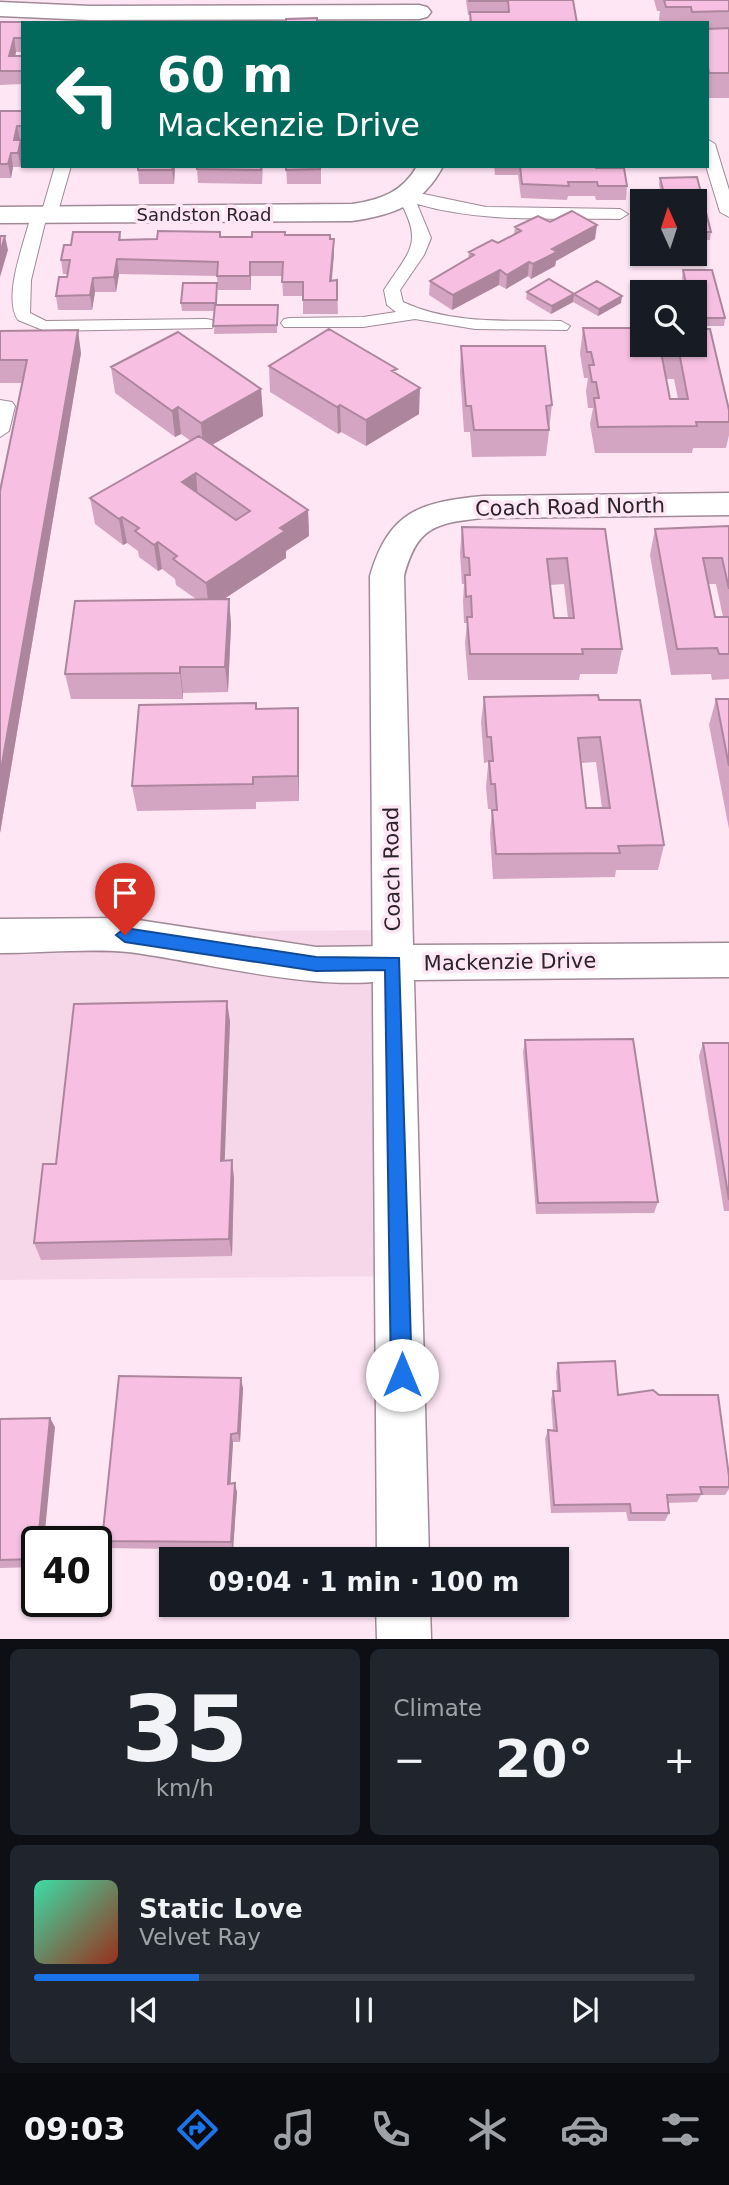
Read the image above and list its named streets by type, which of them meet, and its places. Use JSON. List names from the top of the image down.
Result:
{
  "streets": {
    "street": [
      "Sandston Road",
      "Coach Road North",
      "Coach Road",
      "Mackenzie Drive"
    ]
  },
  "crossings": [
    ["Coach Road North", "Coach Road"],
    ["Coach Road", "Mackenzie Drive"]
  ],
  "north": "top",
  "page": {
    "turn": ["60 m", "Mackenzie Drive"],
    "limit": "40",
    "trip": "09:04 · 1 min · 100 m",
    "tile": [
      ["35", "km/h"],
      "Climate"
    ],
    "heat": ["−", "20°", "+"],
    "song": ["Static Love", "Velvet Ray"],
    "tabs": "09:03"
  }
}
